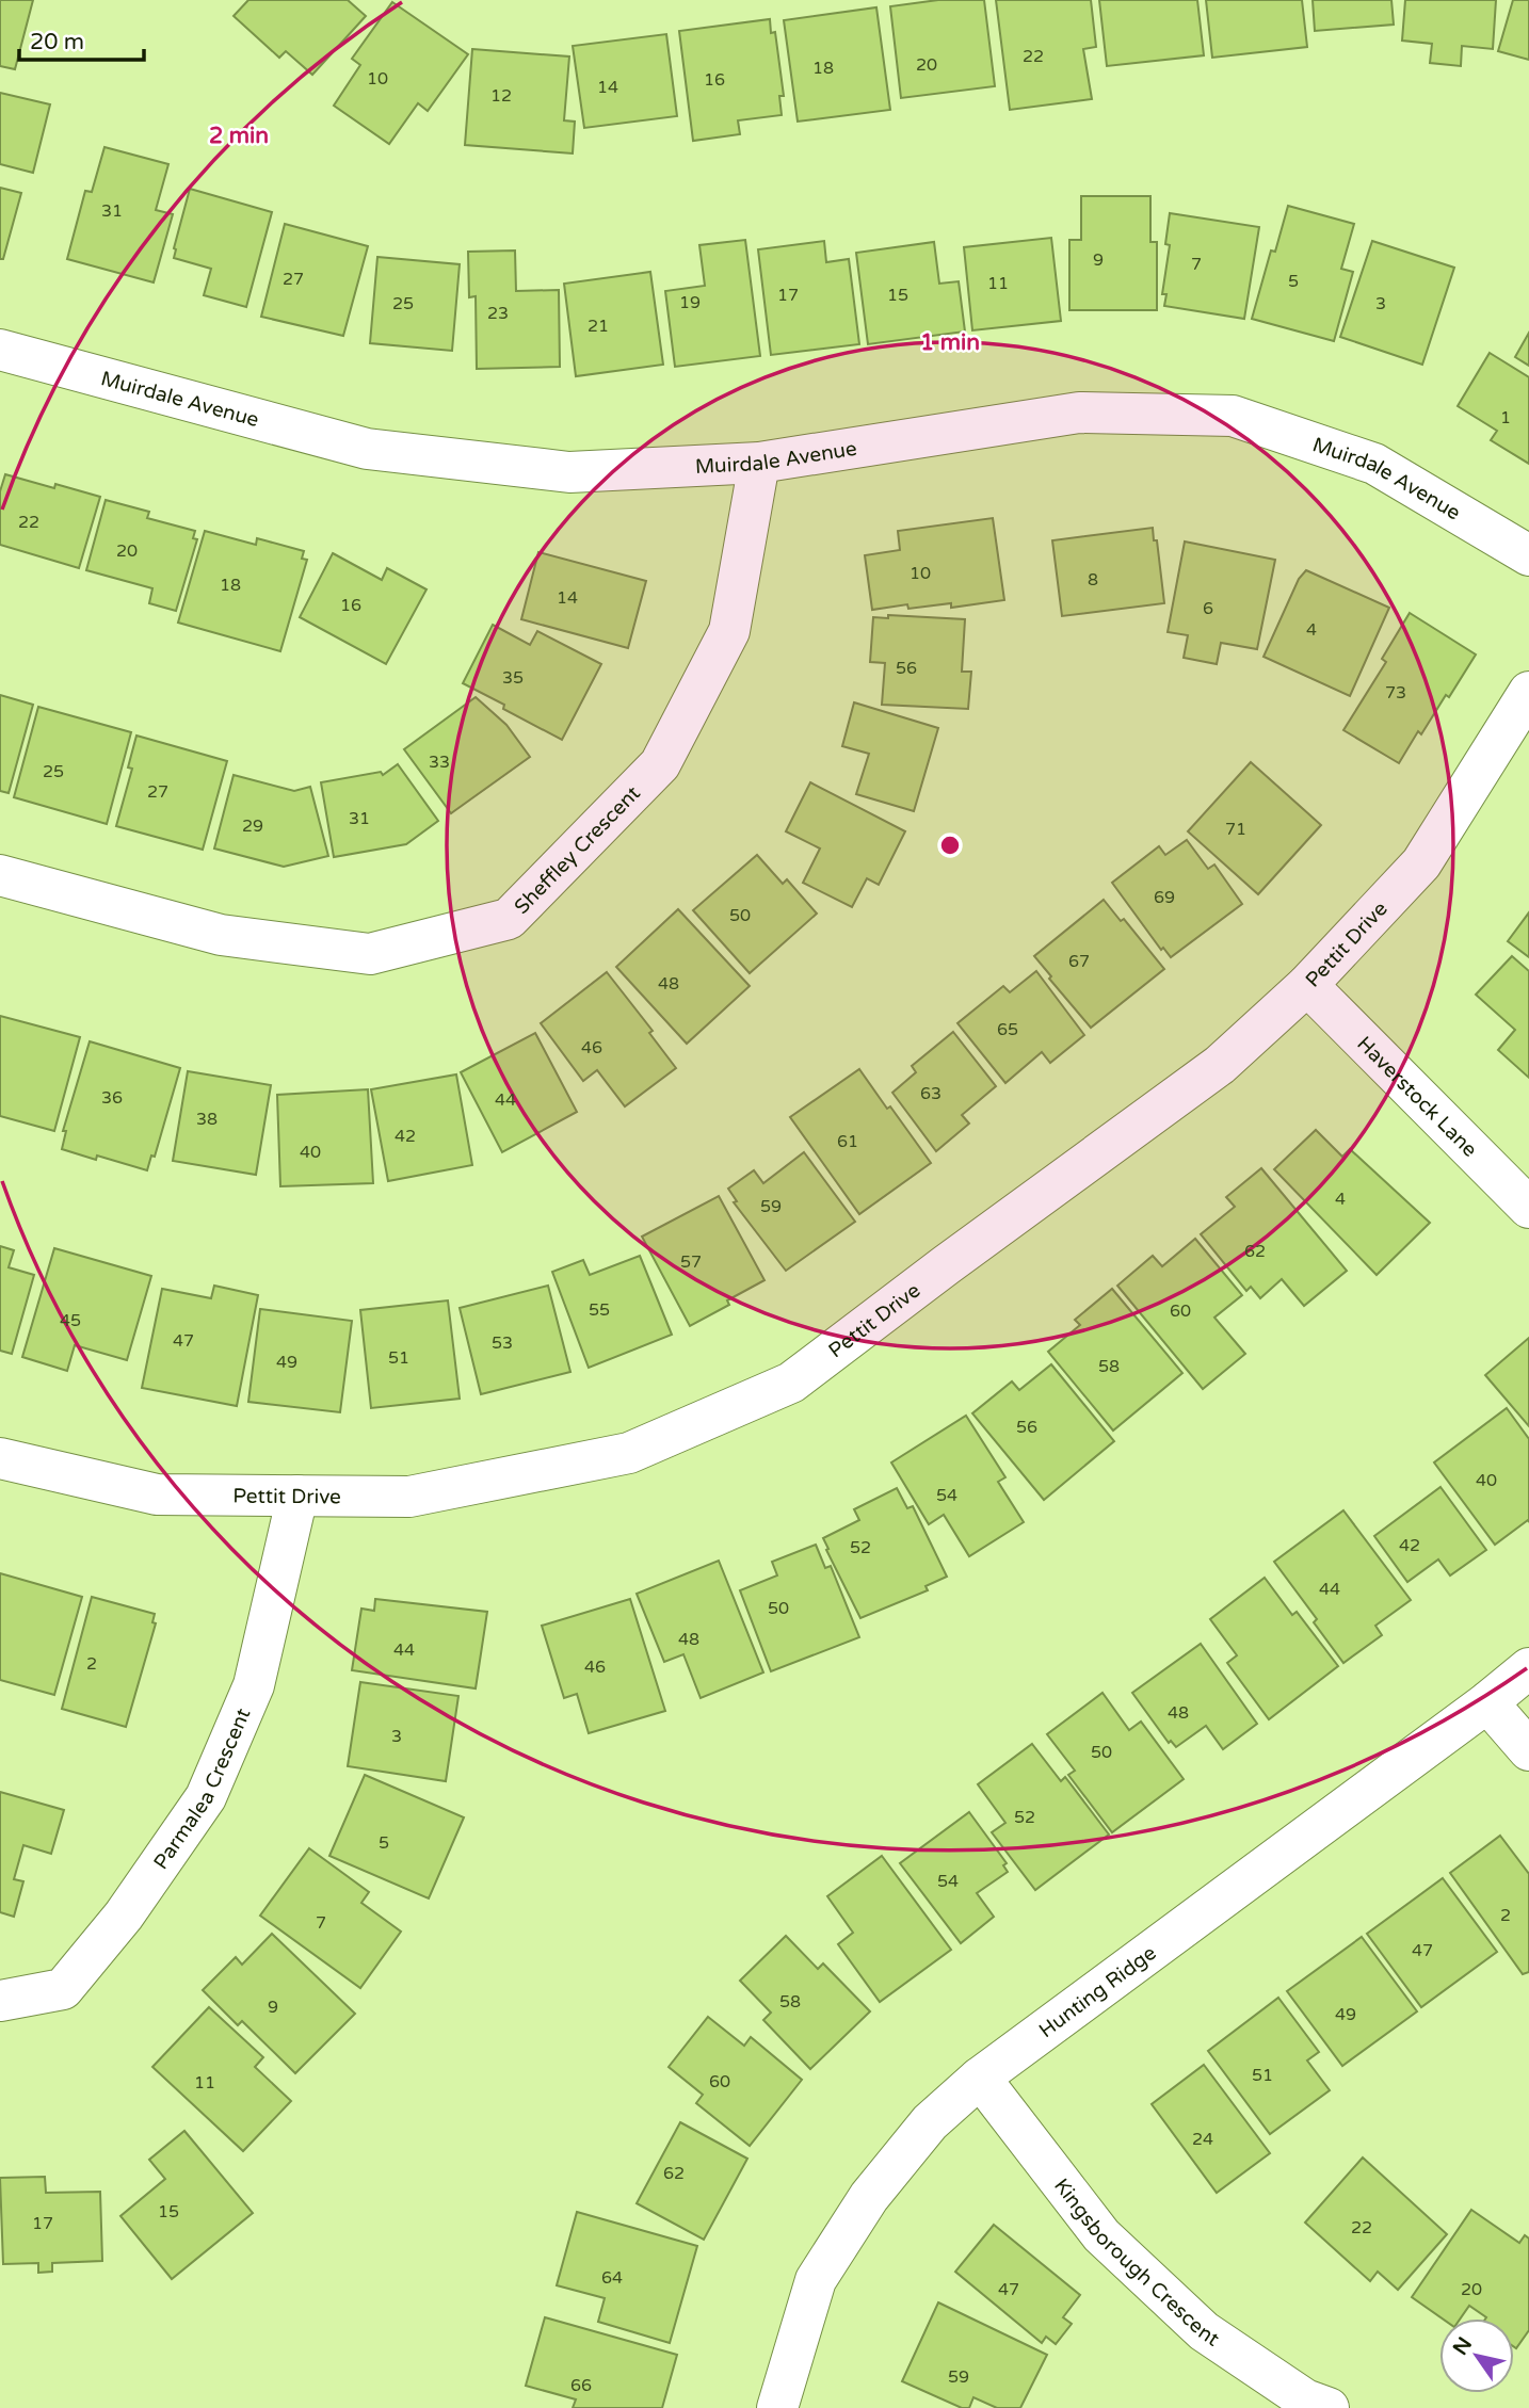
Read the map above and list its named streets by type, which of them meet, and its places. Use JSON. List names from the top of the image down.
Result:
{
  "streets": {
    "street": [
      "Muirdale Avenue",
      "Sheffley Crescent",
      "Pettit Drive",
      "Haverstock Lane",
      "Parmalea Crescent",
      "Hunting Ridge",
      "Kingsborough Crescent"
    ]
  },
  "crossings": [
    ["Muirdale Avenue", "Sheffley Crescent"],
    ["Pettit Drive", "Haverstock Lane"],
    ["Pettit Drive", "Parmalea Crescent"],
    ["Hunting Ridge", "Kingsborough Crescent"]
  ],
  "house_numbers": [
    "22",
    "20",
    "18",
    "10",
    "16",
    "14",
    "12",
    "31",
    "9",
    "7",
    "27",
    "5",
    "11",
    "17",
    "15",
    "19",
    "25",
    "3",
    "23",
    "21",
    "1",
    "22",
    "20",
    "10",
    "8",
    "18",
    "14",
    "16",
    "6",
    "4",
    "56",
    "35",
    "73",
    "33",
    "25",
    "27",
    "31",
    "29",
    "71",
    "69",
    "50",
    "67",
    "48",
    "65",
    "46",
    "63",
    "36",
    "44",
    "38",
    "42",
    "61",
    "40",
    "4",
    "59",
    "62",
    "57",
    "55",
    "60",
    "45",
    "47",
    "53",
    "51",
    "49",
    "58",
    "56",
    "40",
    "54",
    "42",
    "52",
    "44",
    "50",
    "48",
    "44",
    "2",
    "46",
    "48",
    "3",
    "50",
    "52",
    "5",
    "54",
    "2",
    "7",
    "47",
    "58",
    "9",
    "49",
    "51",
    "60",
    "11",
    "24",
    "62",
    "15",
    "17",
    "22",
    "64",
    "47",
    "20",
    "59",
    "66"
  ],
  "scale_bar": "20 m",
  "north": "top left",
  "rings": ["2 min", "1 min"]
}
